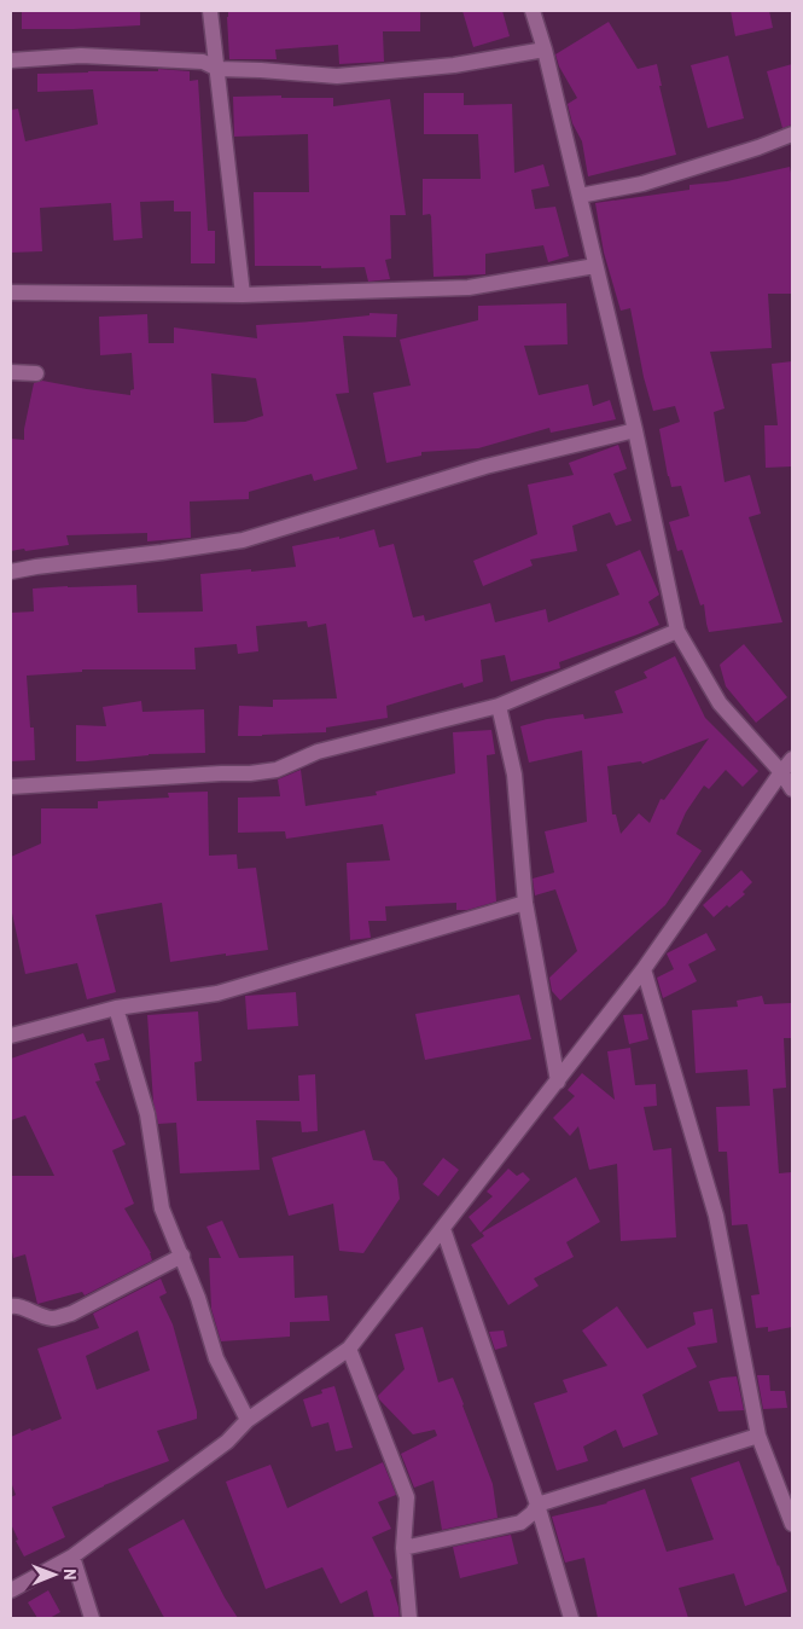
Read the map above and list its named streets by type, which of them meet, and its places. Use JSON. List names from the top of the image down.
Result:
{
  "north": "right"
}
